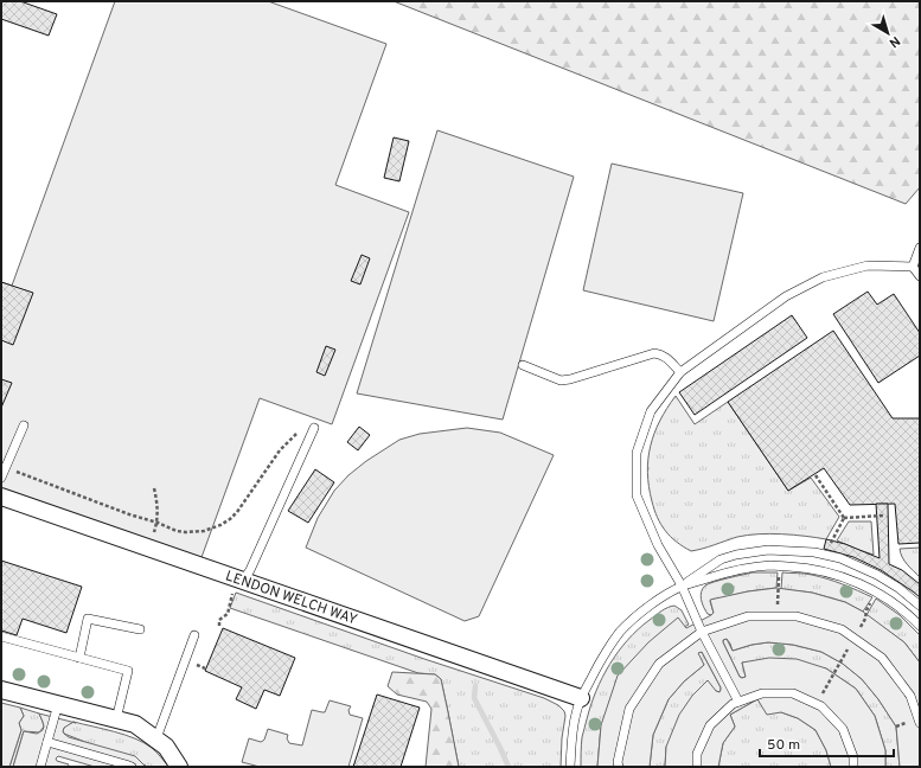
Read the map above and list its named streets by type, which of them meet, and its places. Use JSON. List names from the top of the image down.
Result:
{
  "streets": {
    "street": ["LENDON WELCH WAY"]
  },
  "scale_bar": "50 m",
  "north": "bottom right"
}
